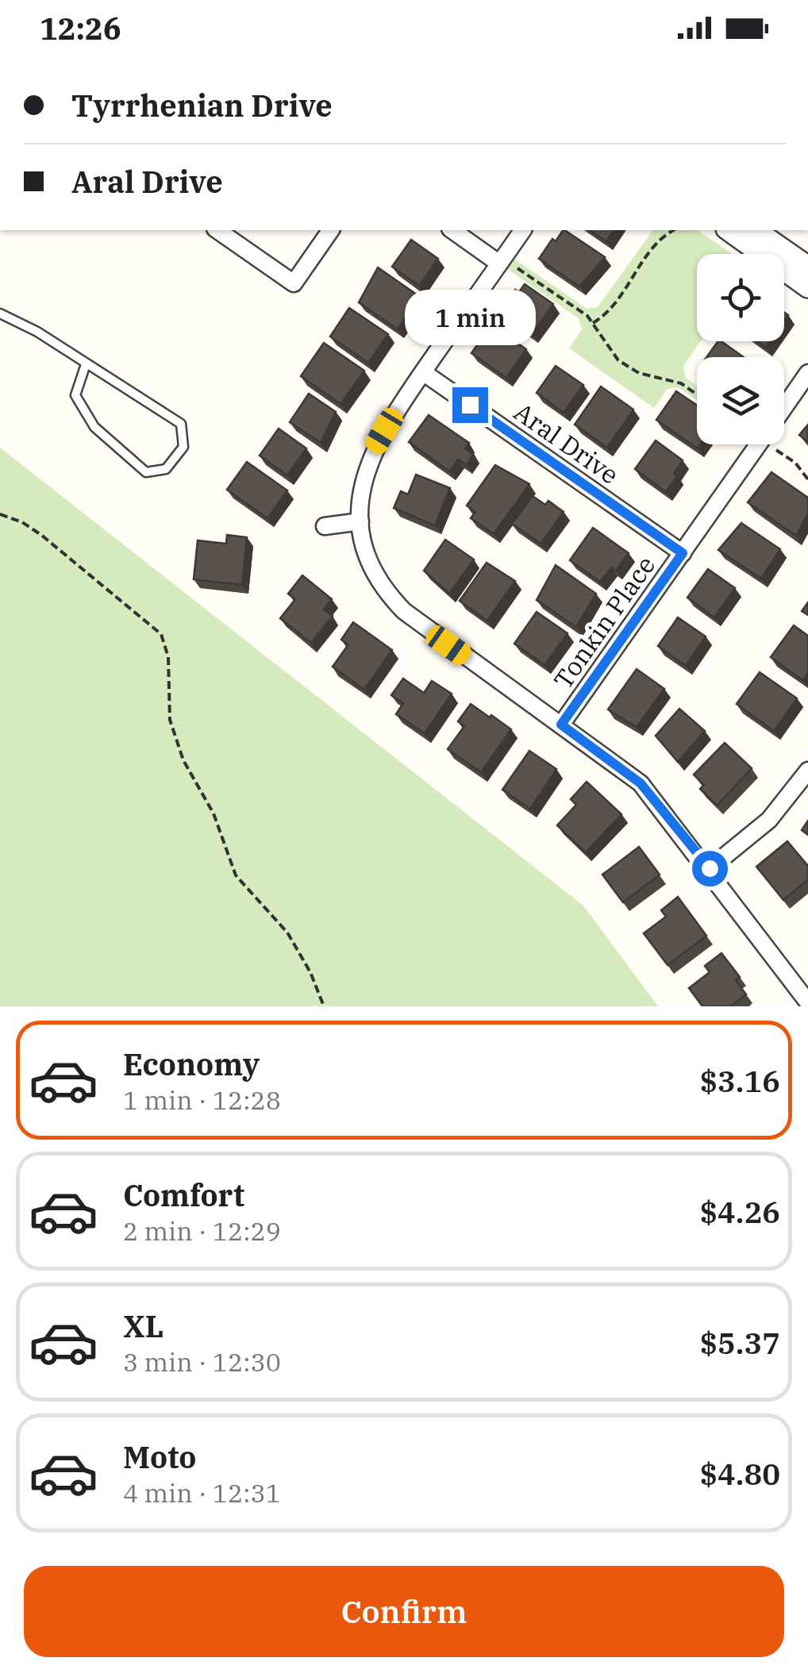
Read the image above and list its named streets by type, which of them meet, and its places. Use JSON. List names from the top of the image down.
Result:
{
  "streets": {
    "street": ["Aral Drive", "Tonkin Place"]
  },
  "crossings": [
    ["Aral Drive", "Tonkin Place"]
  ],
  "page": {
    "status": "12:26",
    "banner": ["Tyrrhenian Drive", "Aral Drive"],
    "bubble": "1 min",
    "list": [
      {
        "name": "Economy",
        "note": "1 min · 12:28",
        "value": "$3.16"
      },
      {
        "name": "Comfort",
        "note": "2 min · 12:29",
        "value": "$4.26"
      },
      {
        "name": "XL",
        "note": "3 min · 12:30",
        "value": "$5.37"
      },
      {
        "name": "Moto",
        "note": "4 min · 12:31",
        "value": "$4.80"
      }
    ],
    "buttons": "Confirm"
  }
}
